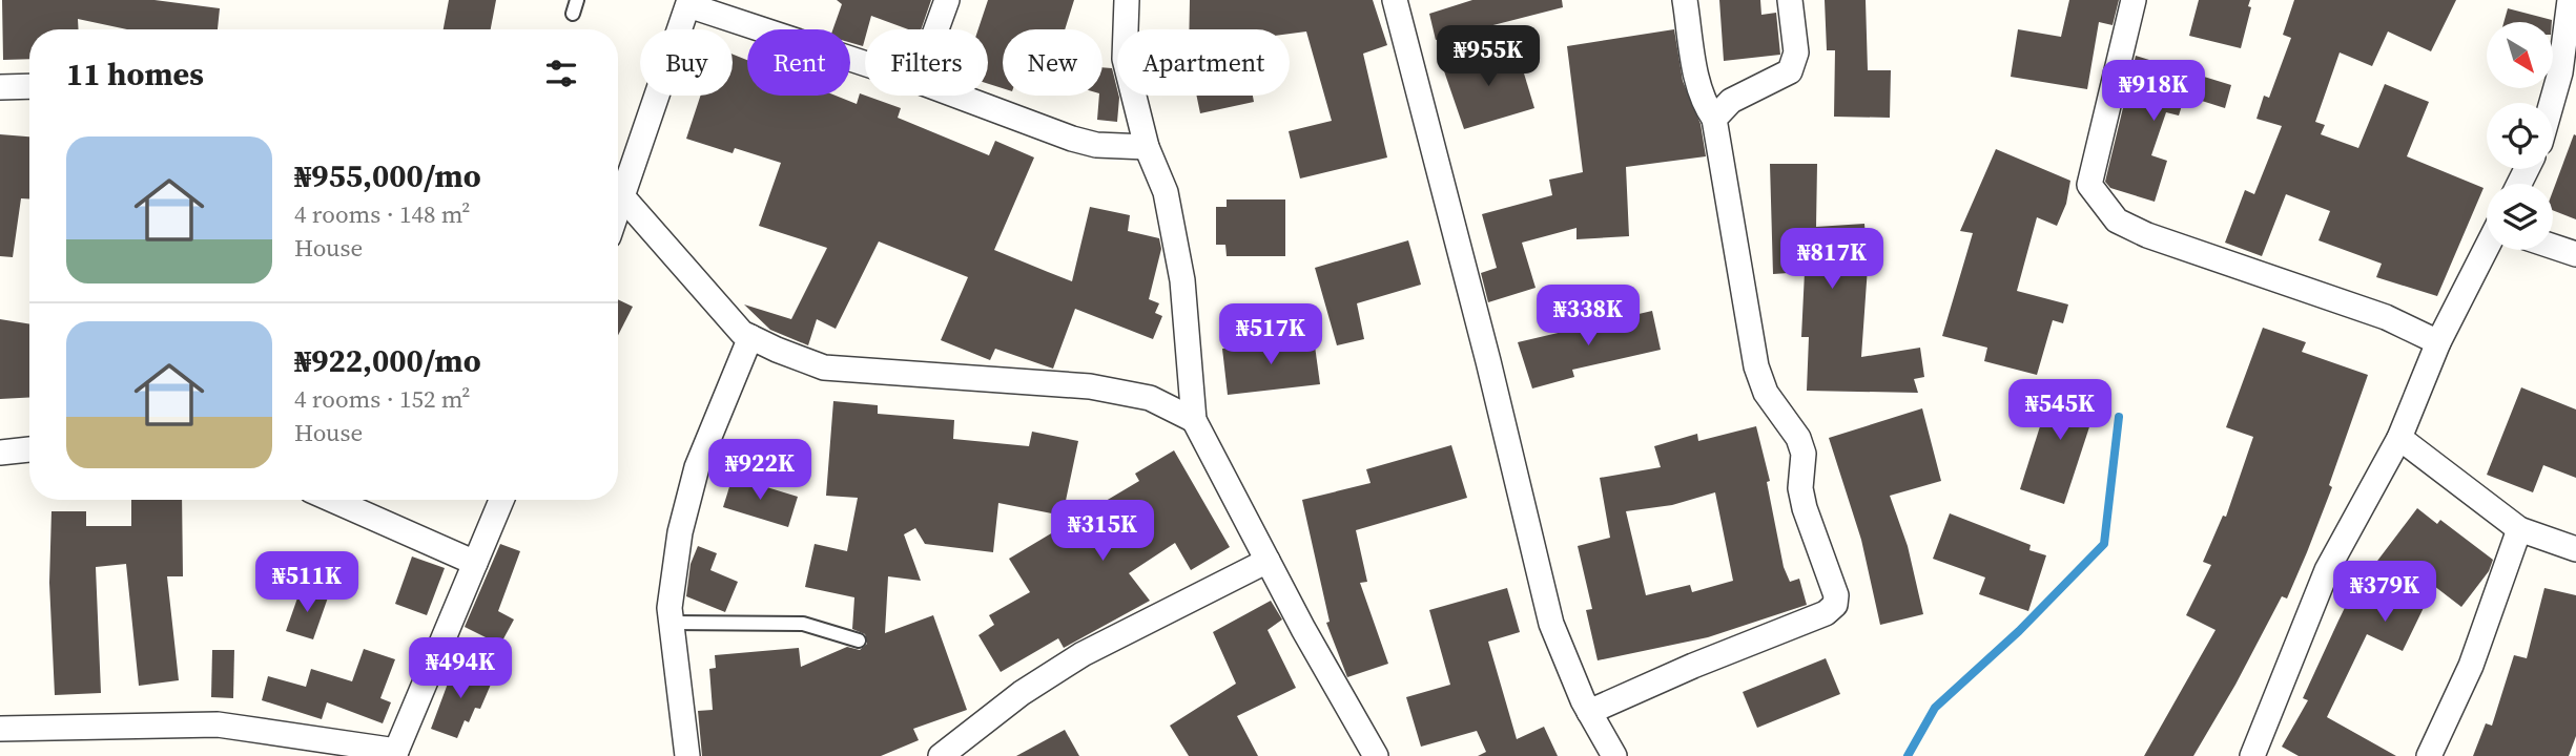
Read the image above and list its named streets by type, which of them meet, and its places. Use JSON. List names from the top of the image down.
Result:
{
  "north": "bottom right",
  "page": {
    "price": [
      "₦955K",
      "₦918K",
      "₦817K",
      "₦338K",
      "₦517K",
      "₦545K",
      "₦922K",
      "₦315K",
      "₦511K",
      "₦379K",
      "₦494K"
    ],
    "chip": [
      "Buy",
      "Rent",
      "Filters",
      "New",
      "Apartment"
    ],
    "heading": "11 homes",
    "list": [
      {
        "name": "₦955,000/mo",
        "note": "4 rooms · 148 m² · House"
      },
      {
        "name": "₦922,000/mo",
        "note": "4 rooms · 152 m² · House"
      }
    ]
  }
}
